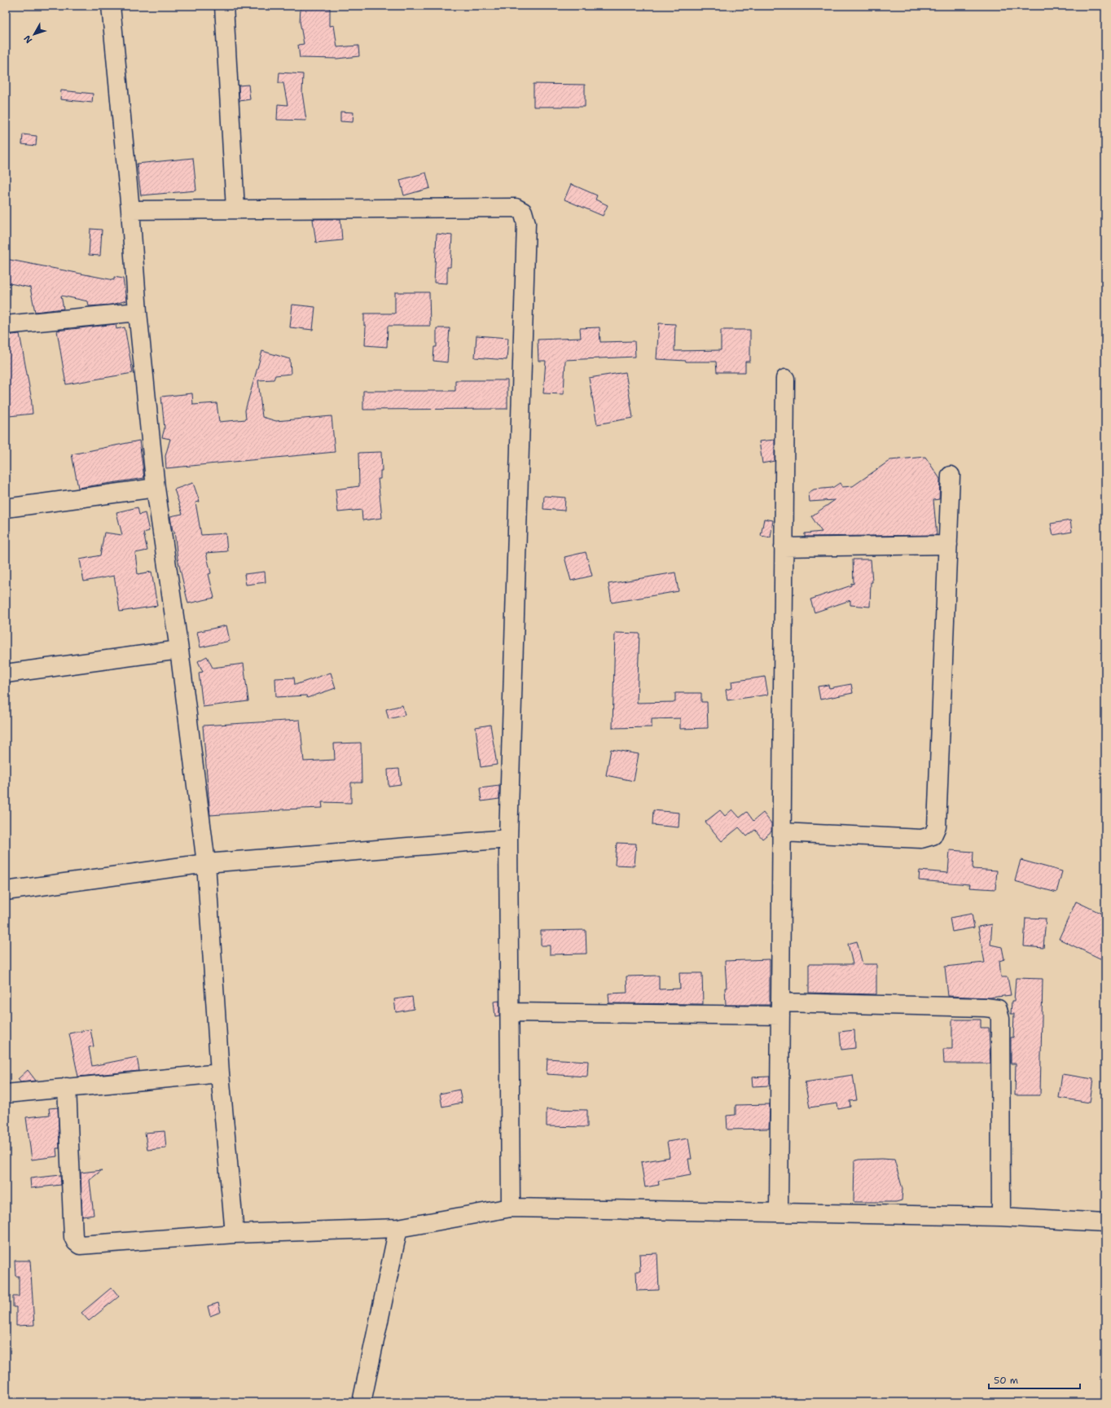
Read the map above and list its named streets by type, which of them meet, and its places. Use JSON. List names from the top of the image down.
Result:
{
  "scale_bar": "50 m",
  "north": "bottom left"
}
